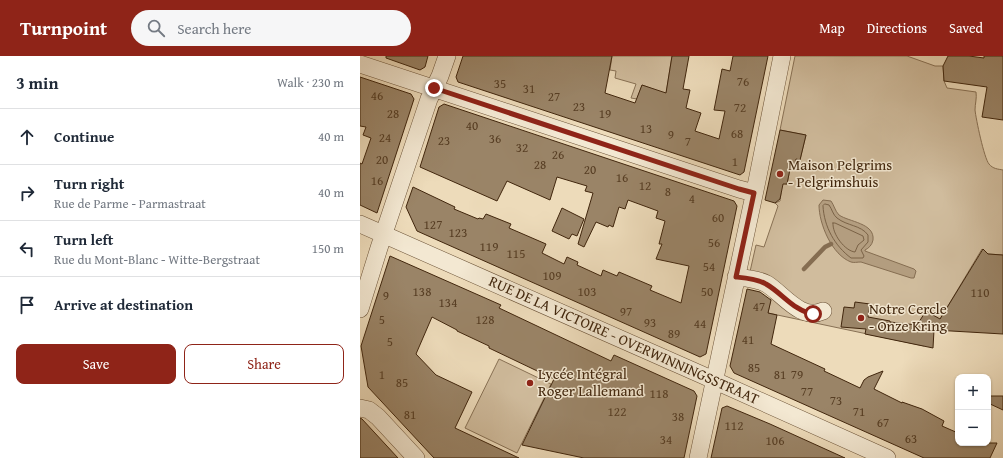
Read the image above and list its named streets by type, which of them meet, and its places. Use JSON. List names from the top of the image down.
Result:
{
  "streets": {
    "street": ["RUE DE LA VICTOIRE - OVERWINNINGSSTRAAT"]
  },
  "places": ["Maison Pelgrims - Pelgrimshuis", "Notre Cercle - Onze Kring", "Lycée Intégral Roger Lallemand"],
  "house_numbers": [
    "76",
    "35",
    "31",
    "46",
    "27",
    "23",
    "72",
    "28",
    "19",
    "40",
    "13",
    "68",
    "9",
    "24",
    "36",
    "23",
    "7",
    "32",
    "26",
    "20",
    "1",
    "28",
    "20",
    "16",
    "16",
    "12",
    "8",
    "4",
    "60",
    "127",
    "123",
    "56",
    "119",
    "115",
    "54",
    "109",
    "138",
    "103",
    "50",
    "110",
    "9",
    "134",
    "47",
    "97",
    "5",
    "128",
    "93",
    "44",
    "89",
    "41",
    "5",
    "85",
    "1",
    "81",
    "79",
    "85",
    "77",
    "118",
    "73",
    "122",
    "71",
    "81",
    "38",
    "67",
    "112",
    "63",
    "34",
    "106"
  ],
  "page": {
    "header": "Turnpoint",
    "search": "Search here",
    "nav": ["Map", "Directions", "Saved"],
    "heading": ["3 min", "Walk · 230 m"],
    "list": [
      ["Continue", "40 m"],
      ["Turn right", "Rue de Parme - Parmastraat", "40 m"],
      ["Turn left", "Rue du Mont-Blanc - Witte-Bergstraat", "150 m"],
      "Arrive at destination"
    ],
    "buttons": ["Save", "Share"],
    "map_buttons": ["+", "−"]
  }
}
